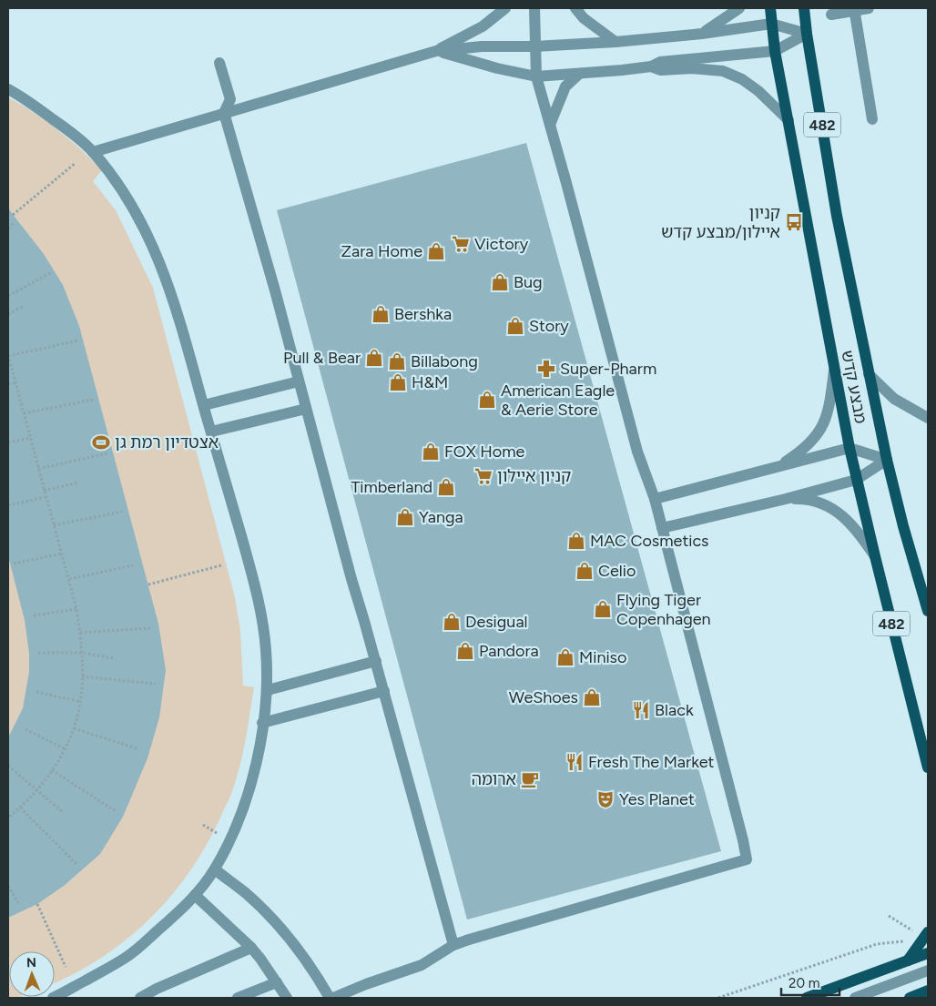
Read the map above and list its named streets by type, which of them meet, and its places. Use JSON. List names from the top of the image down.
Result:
{
  "streets": {
    "main road": ["482", "מבצע קדש"]
  },
  "places": {
    "bus stop": ["קניון איילון/מבצע קדש"],
    "supermarket": ["Victory", "קניון איילון"],
    "shop": [
      "Zara Home",
      "Bug",
      "Bershka",
      "Story",
      "Pull & Bear",
      "Billabong",
      "H&M",
      "American Eagle & Aerie Store",
      "FOX Home",
      "Timberland",
      "Yanga",
      "MAC Cosmetics",
      "Celio",
      "Flying Tiger Copenhagen",
      "Desigual",
      "Pandora",
      "Miniso",
      "WeShoes"
    ],
    "pharmacy": ["Super-Pharm"],
    "sports": ["אצטדיון רמת גן"],
    "restaurant": ["Black", "Fresh The Market"],
    "cafe": ["ארומה"],
    "theatre": ["Yes Planet"]
  },
  "scale_bar": "20 m",
  "north": "top"
}
